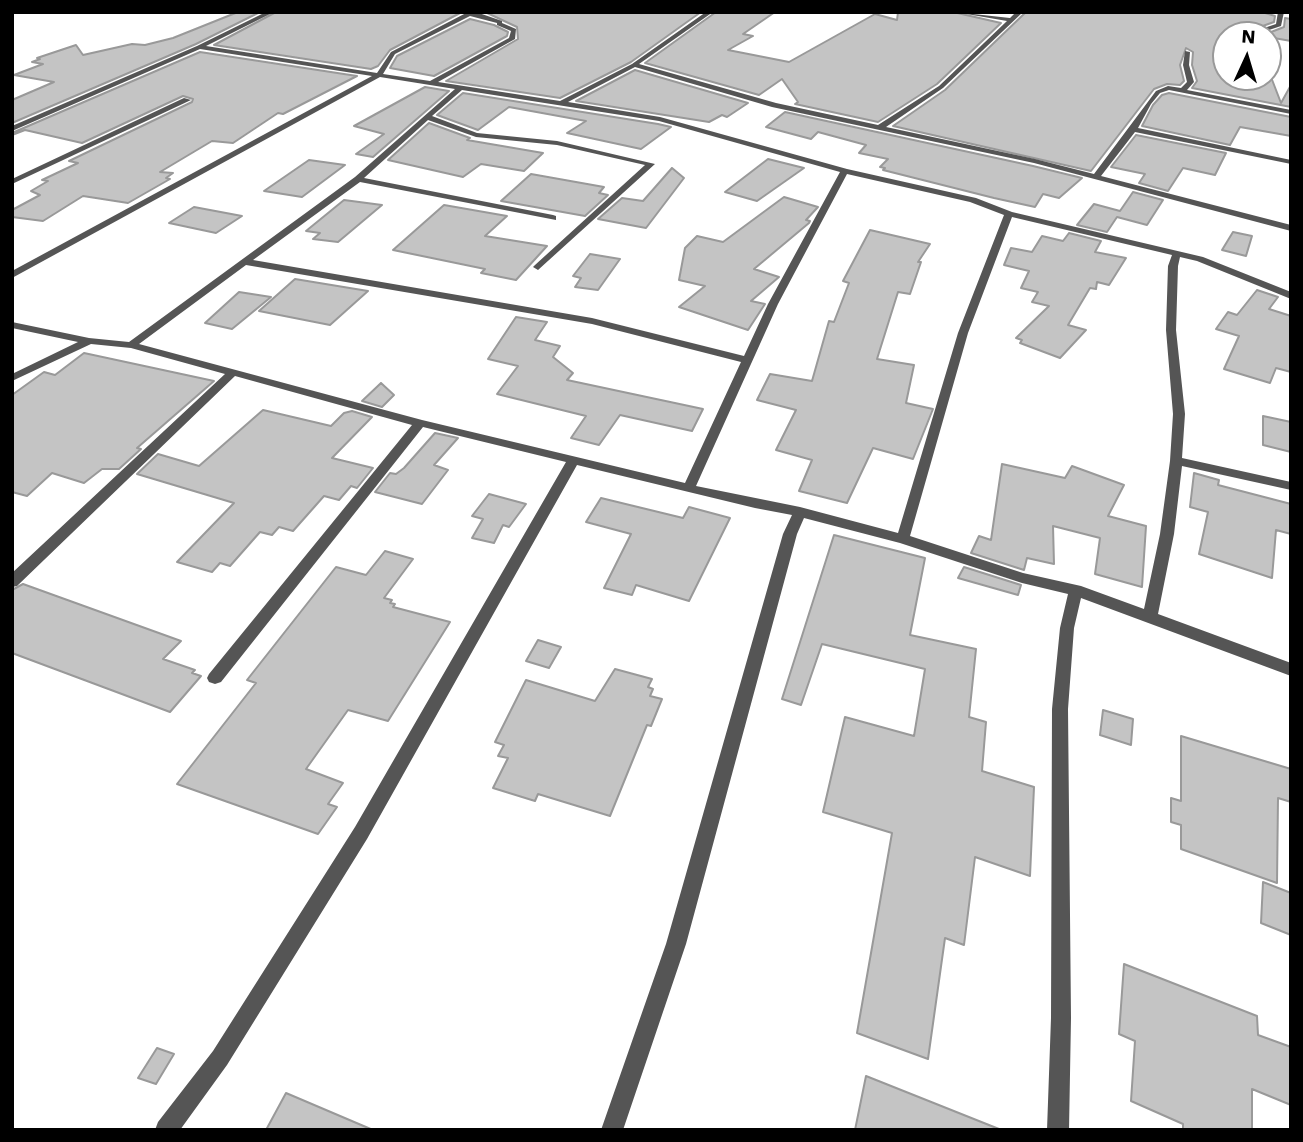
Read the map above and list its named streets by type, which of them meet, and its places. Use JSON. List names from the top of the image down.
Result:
{
  "north": "top"
}
